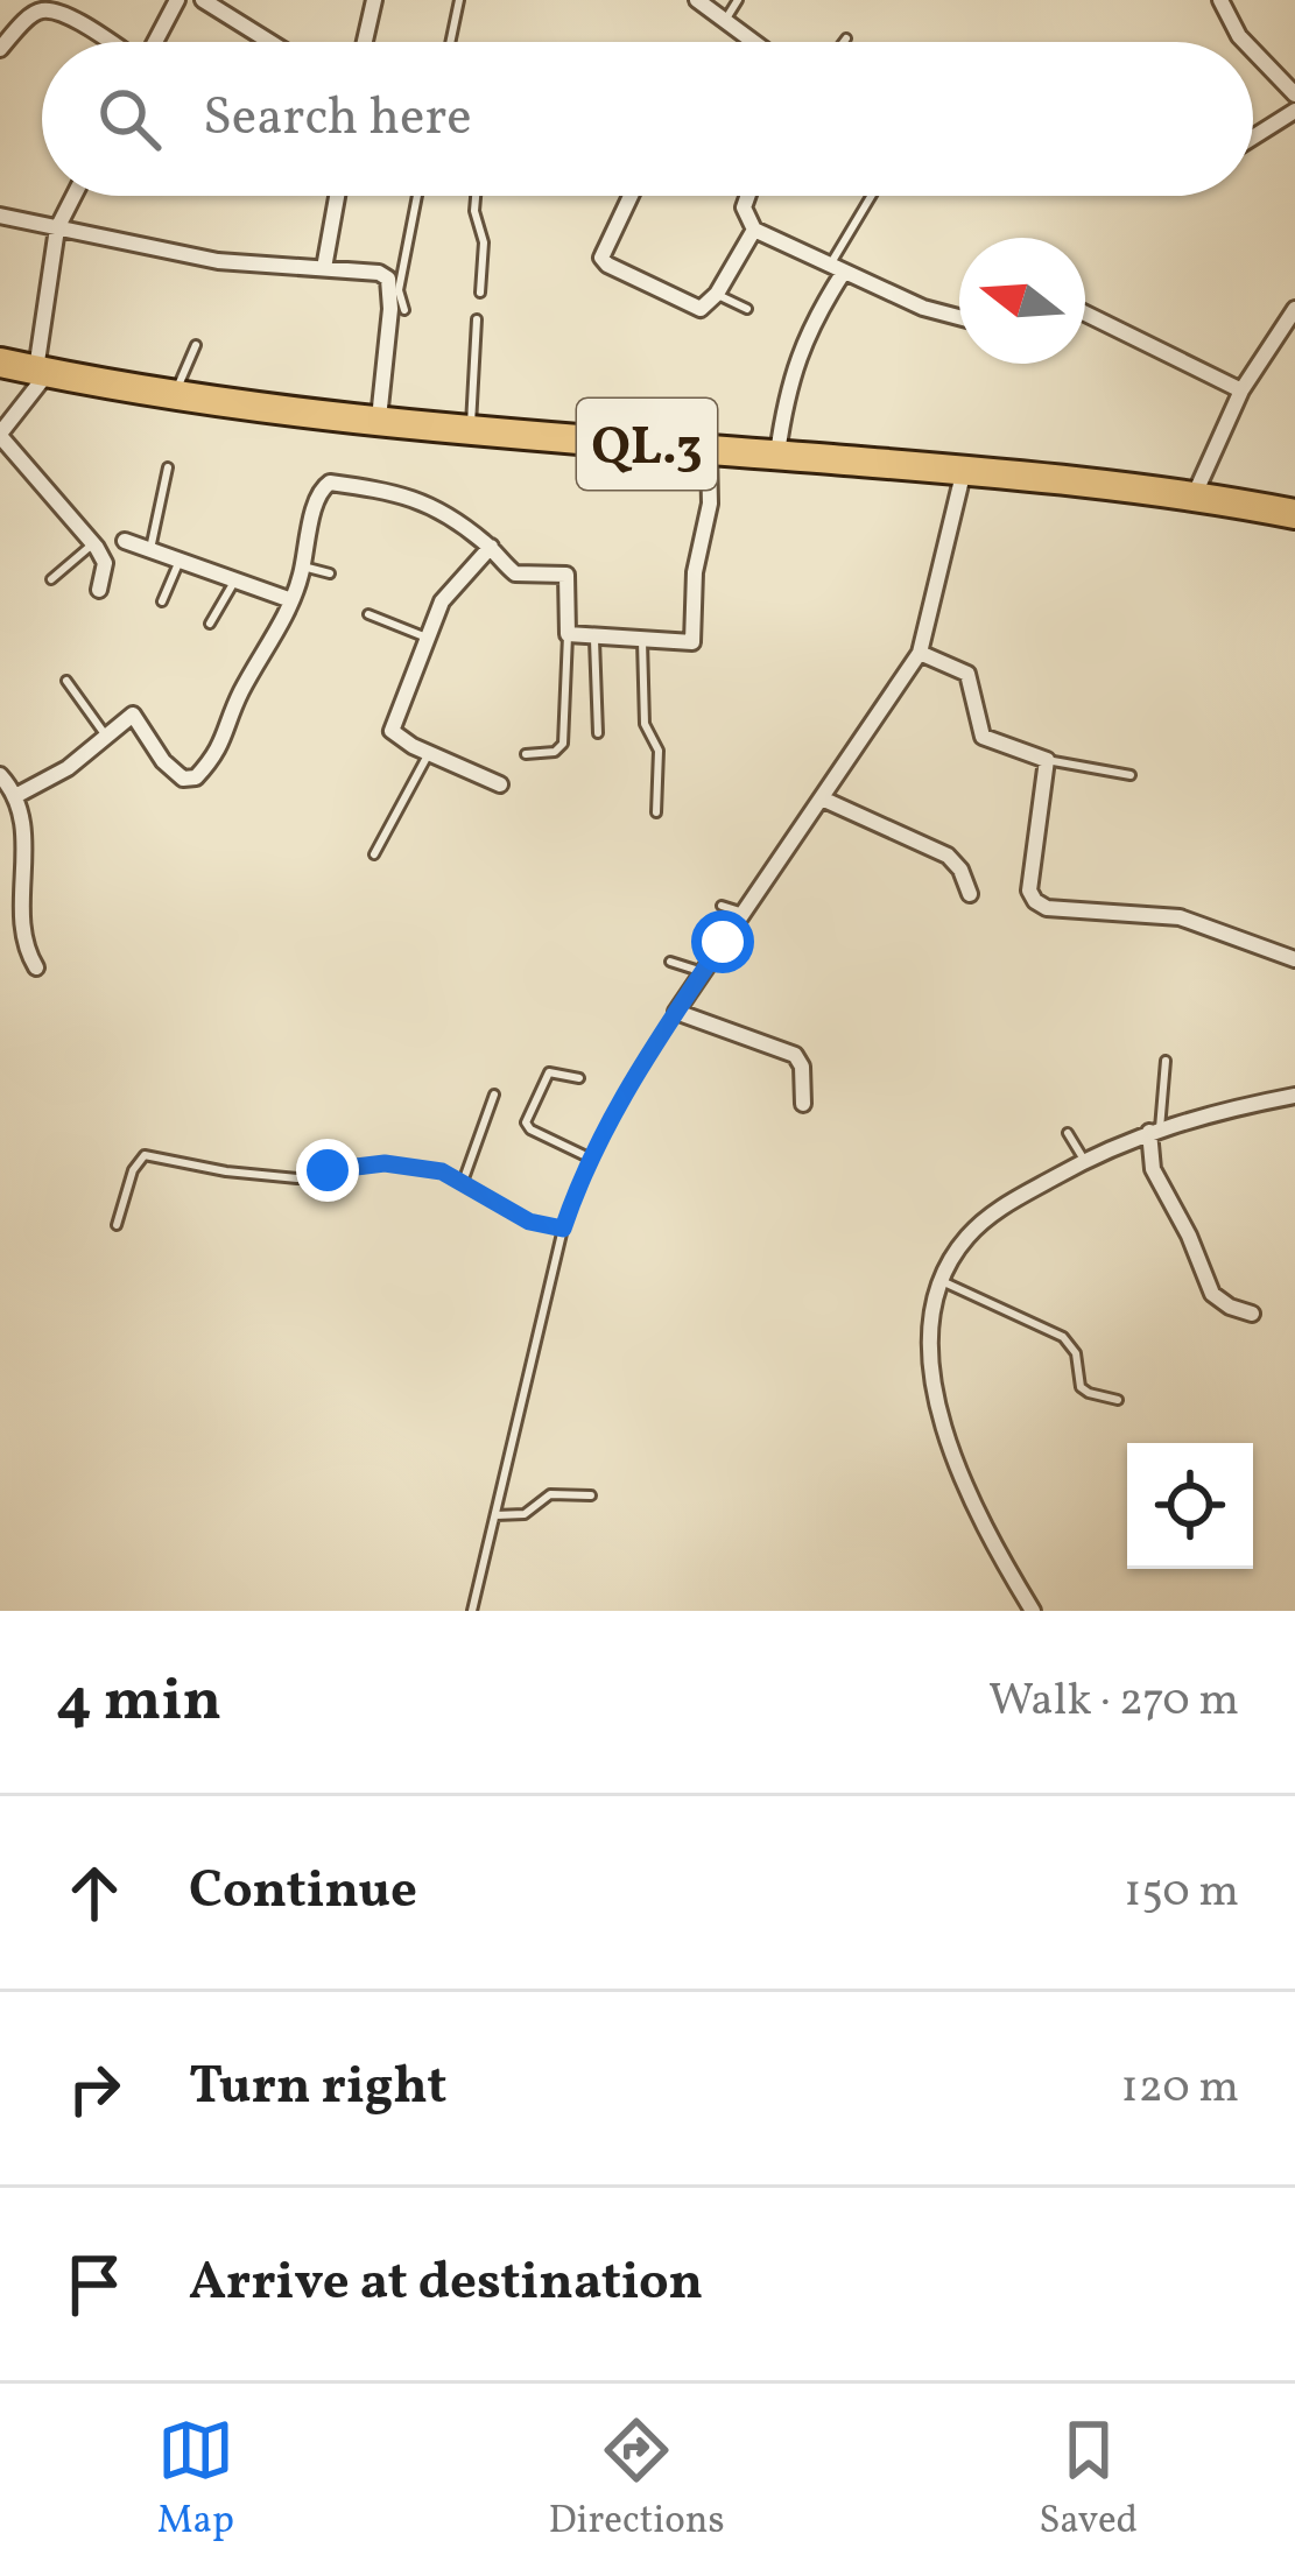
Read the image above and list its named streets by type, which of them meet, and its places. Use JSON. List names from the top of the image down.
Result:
{
  "streets": {
    "highway": ["QL.3"]
  },
  "north": "left",
  "page": {
    "search": "Search here",
    "heading": ["4 min", "Walk · 270 m"],
    "list": [
      ["Continue", "150 m"],
      ["Turn right", "120 m"],
      "Arrive at destination"
    ],
    "nav": ["Map", "Directions", "Saved"]
  }
}
